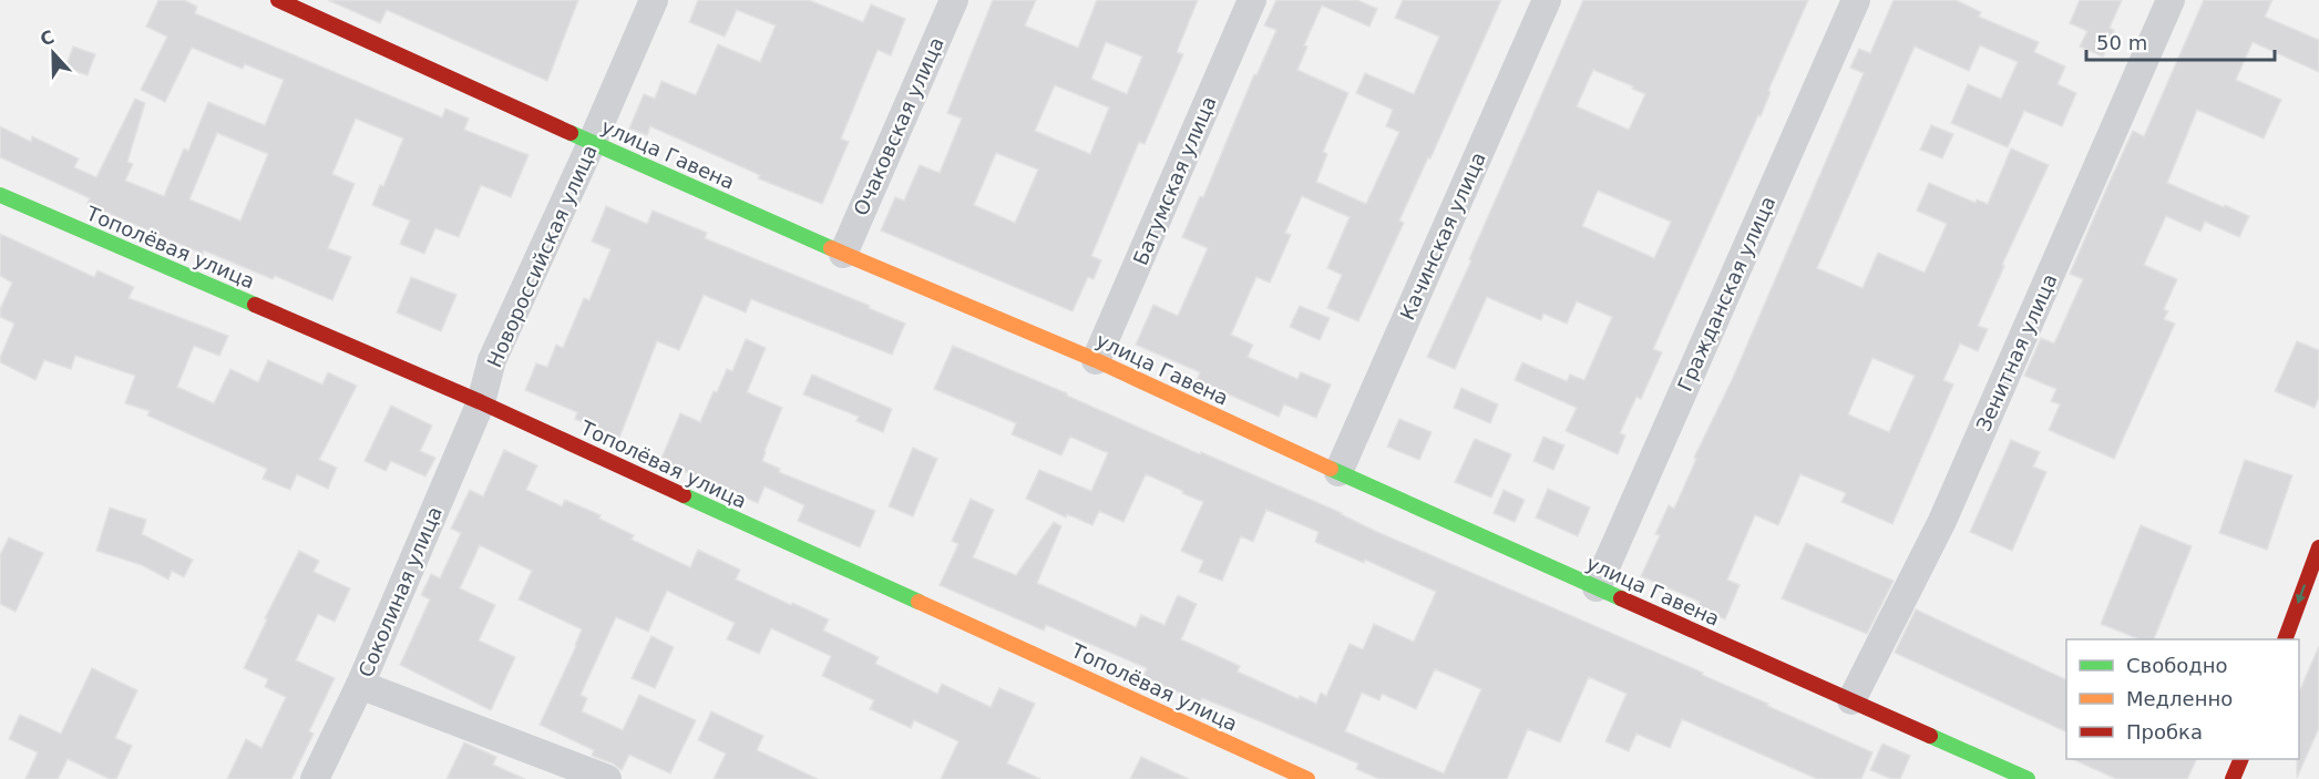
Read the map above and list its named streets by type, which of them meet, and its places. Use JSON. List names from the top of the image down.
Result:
{
  "streets": {
    "street": [
      "Очаковская улица",
      "улица Гавена",
      "Батумская улица",
      "Качинская улица",
      "Тополёвая улица",
      "Новороссийская улица",
      "Гражданская улица",
      "Зенитная улица",
      "Соколиная улица"
    ]
  },
  "crossings": [
    ["Очаковская улица", "улица Гавена"],
    ["улица Гавена", "Батумская улица"],
    ["улица Гавена", "Качинская улица"],
    ["улица Гавена", "Новороссийская улица"],
    ["улица Гавена", "Гражданская улица"],
    ["улица Гавена", "Зенитная улица"],
    ["Тополёвая улица", "Новороссийская улица"],
    ["Тополёвая улица", "Соколиная улица"],
    ["Новороссийская улица", "Соколиная улица"]
  ],
  "legend": ["Свободно", "Медленно", "Пробка"],
  "scale_bar": "50 m",
  "north": "top"
}
